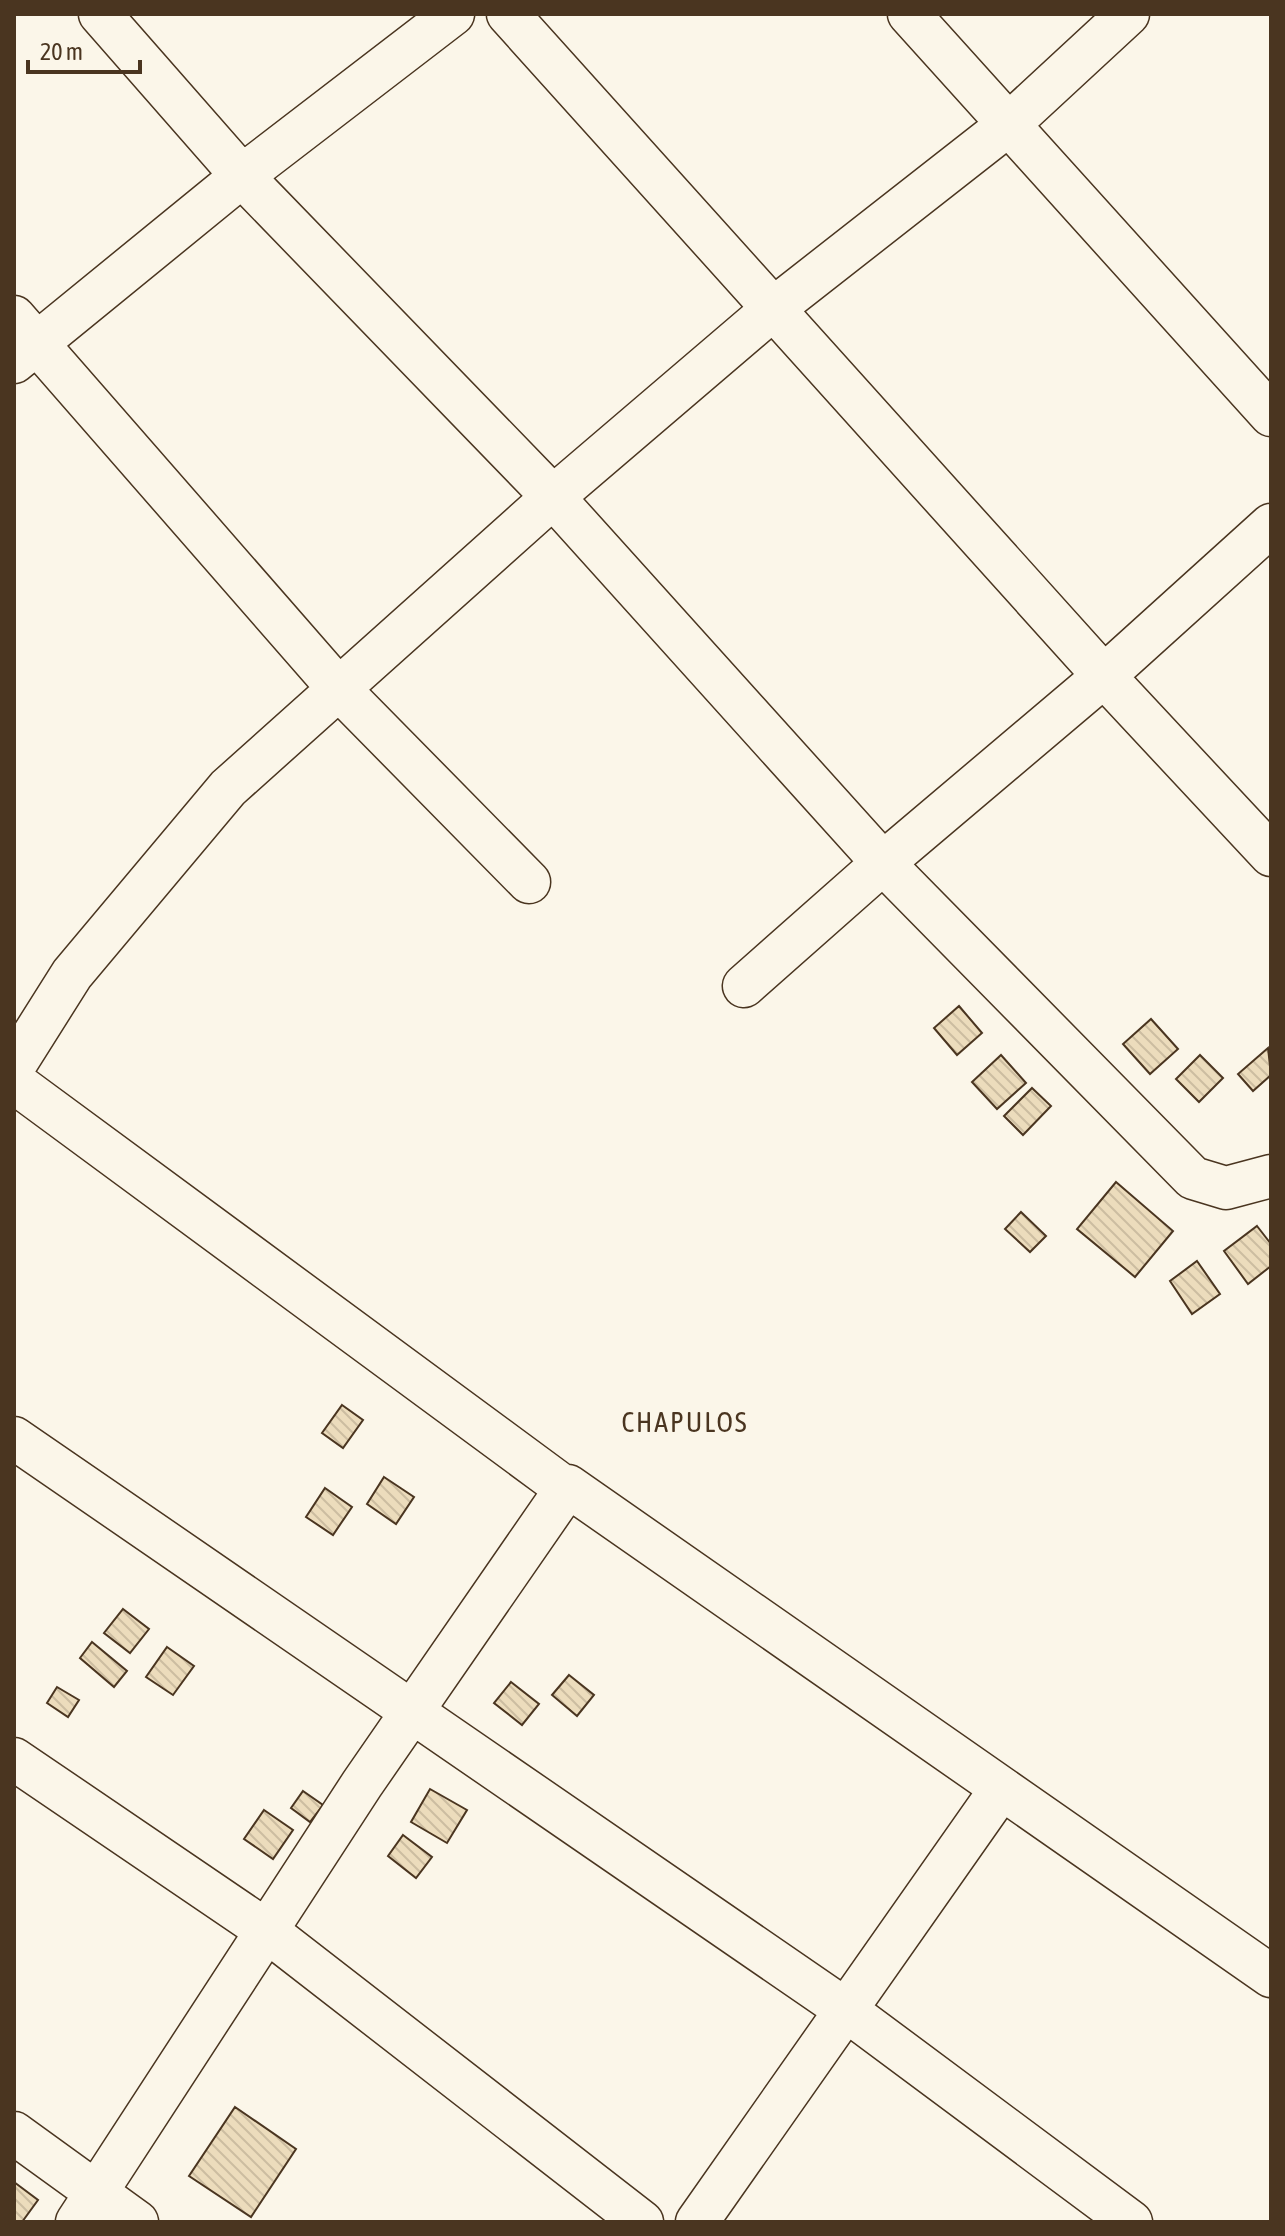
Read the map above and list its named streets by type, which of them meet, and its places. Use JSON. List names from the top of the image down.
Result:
{
  "districts": ["CHAPULOS"],
  "scale_bar": "20 m"
}
